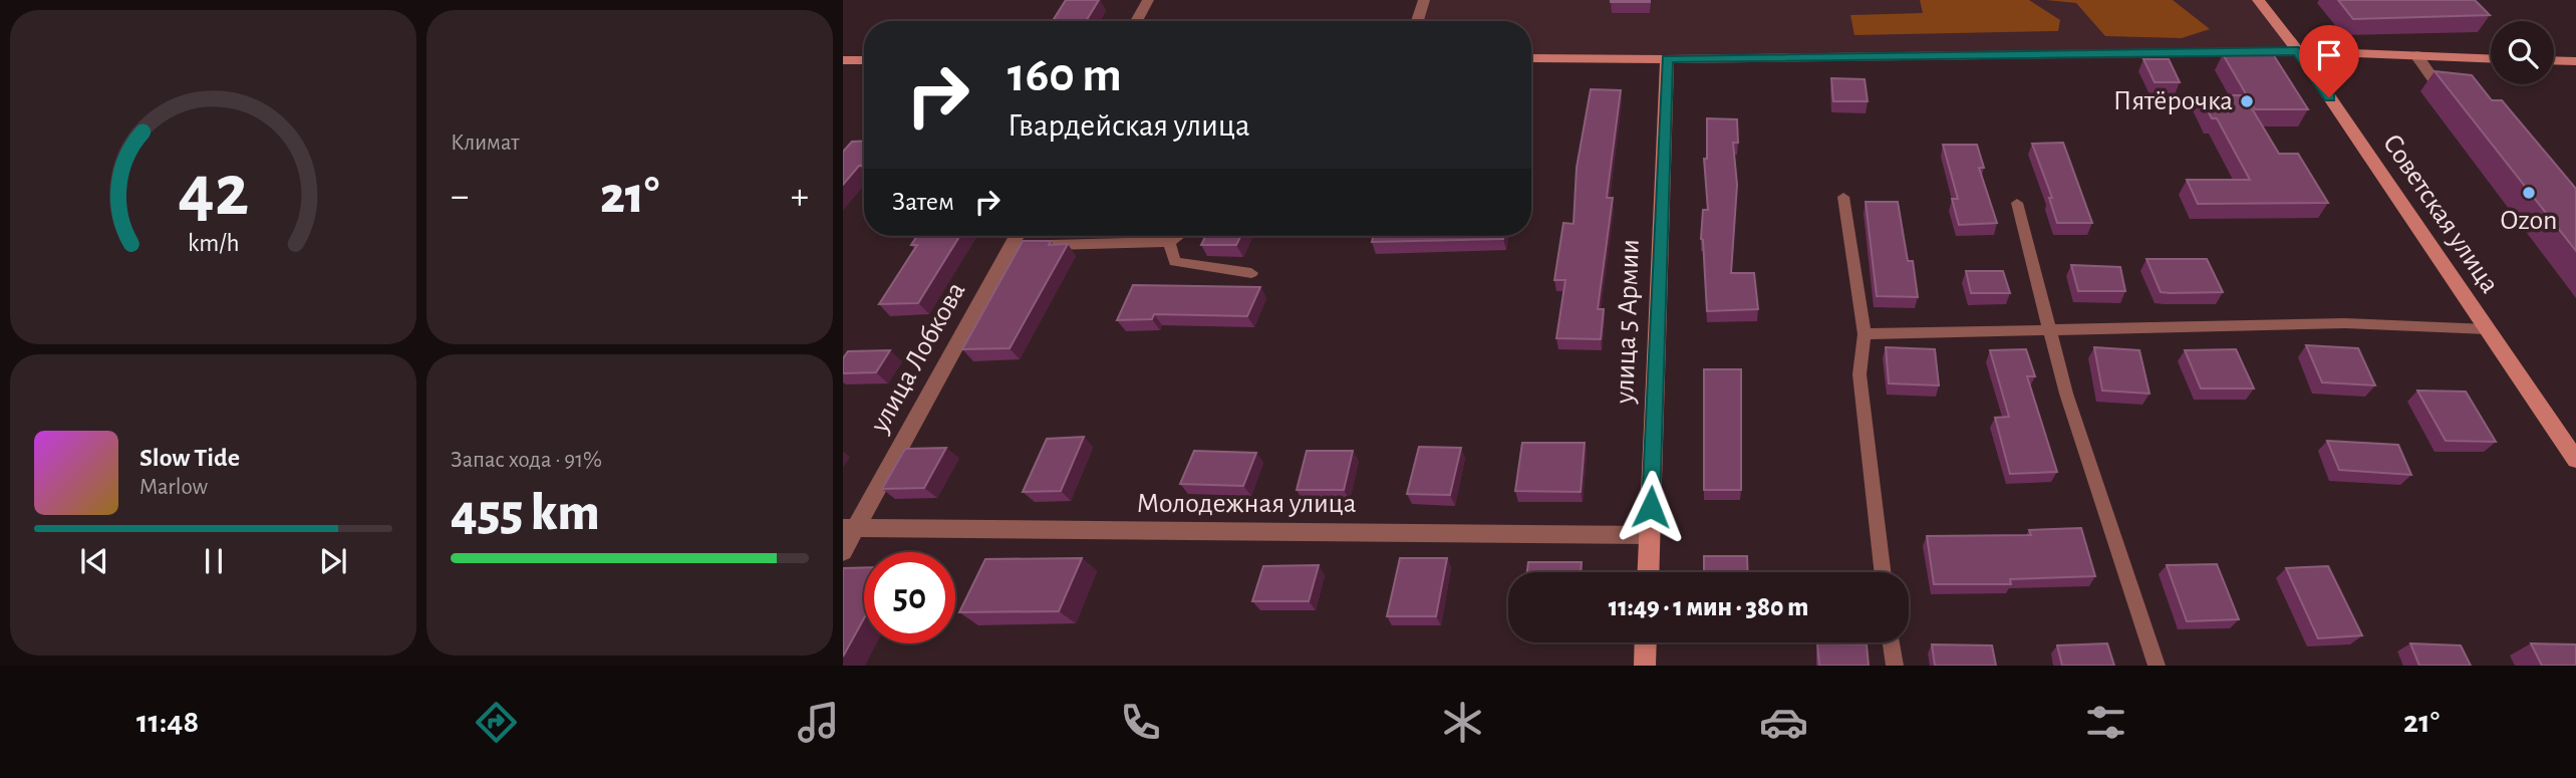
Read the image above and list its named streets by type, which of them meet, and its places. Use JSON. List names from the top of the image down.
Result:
{
  "streets": {
    "main road": ["Советская улица", "улица 5 Армии"],
    "street": ["улица Лобкова", "Молодежная улица"]
  },
  "crossings": [
    ["улица 5 Армии", "Молодежная улица"],
    ["улица Лобкова", "Молодежная улица"]
  ],
  "places": ["Пятёрочка", "Ozon"],
  "page": {
    "tile": [
      "Климат",
      ["Запас хода · 91%", "455 km"]
    ],
    "turn": ["160 m", "Гвардейская улица"],
    "heat": ["−", "21°", "+"],
    "then": "Затем",
    "song": ["Slow Tide", "Marlow"],
    "limit": "50",
    "trip": "11:49 · 1 мин · 380 m",
    "tabs": ["11:48", "21°"],
    "gauge": ["42", "km/h"]
  }
}
